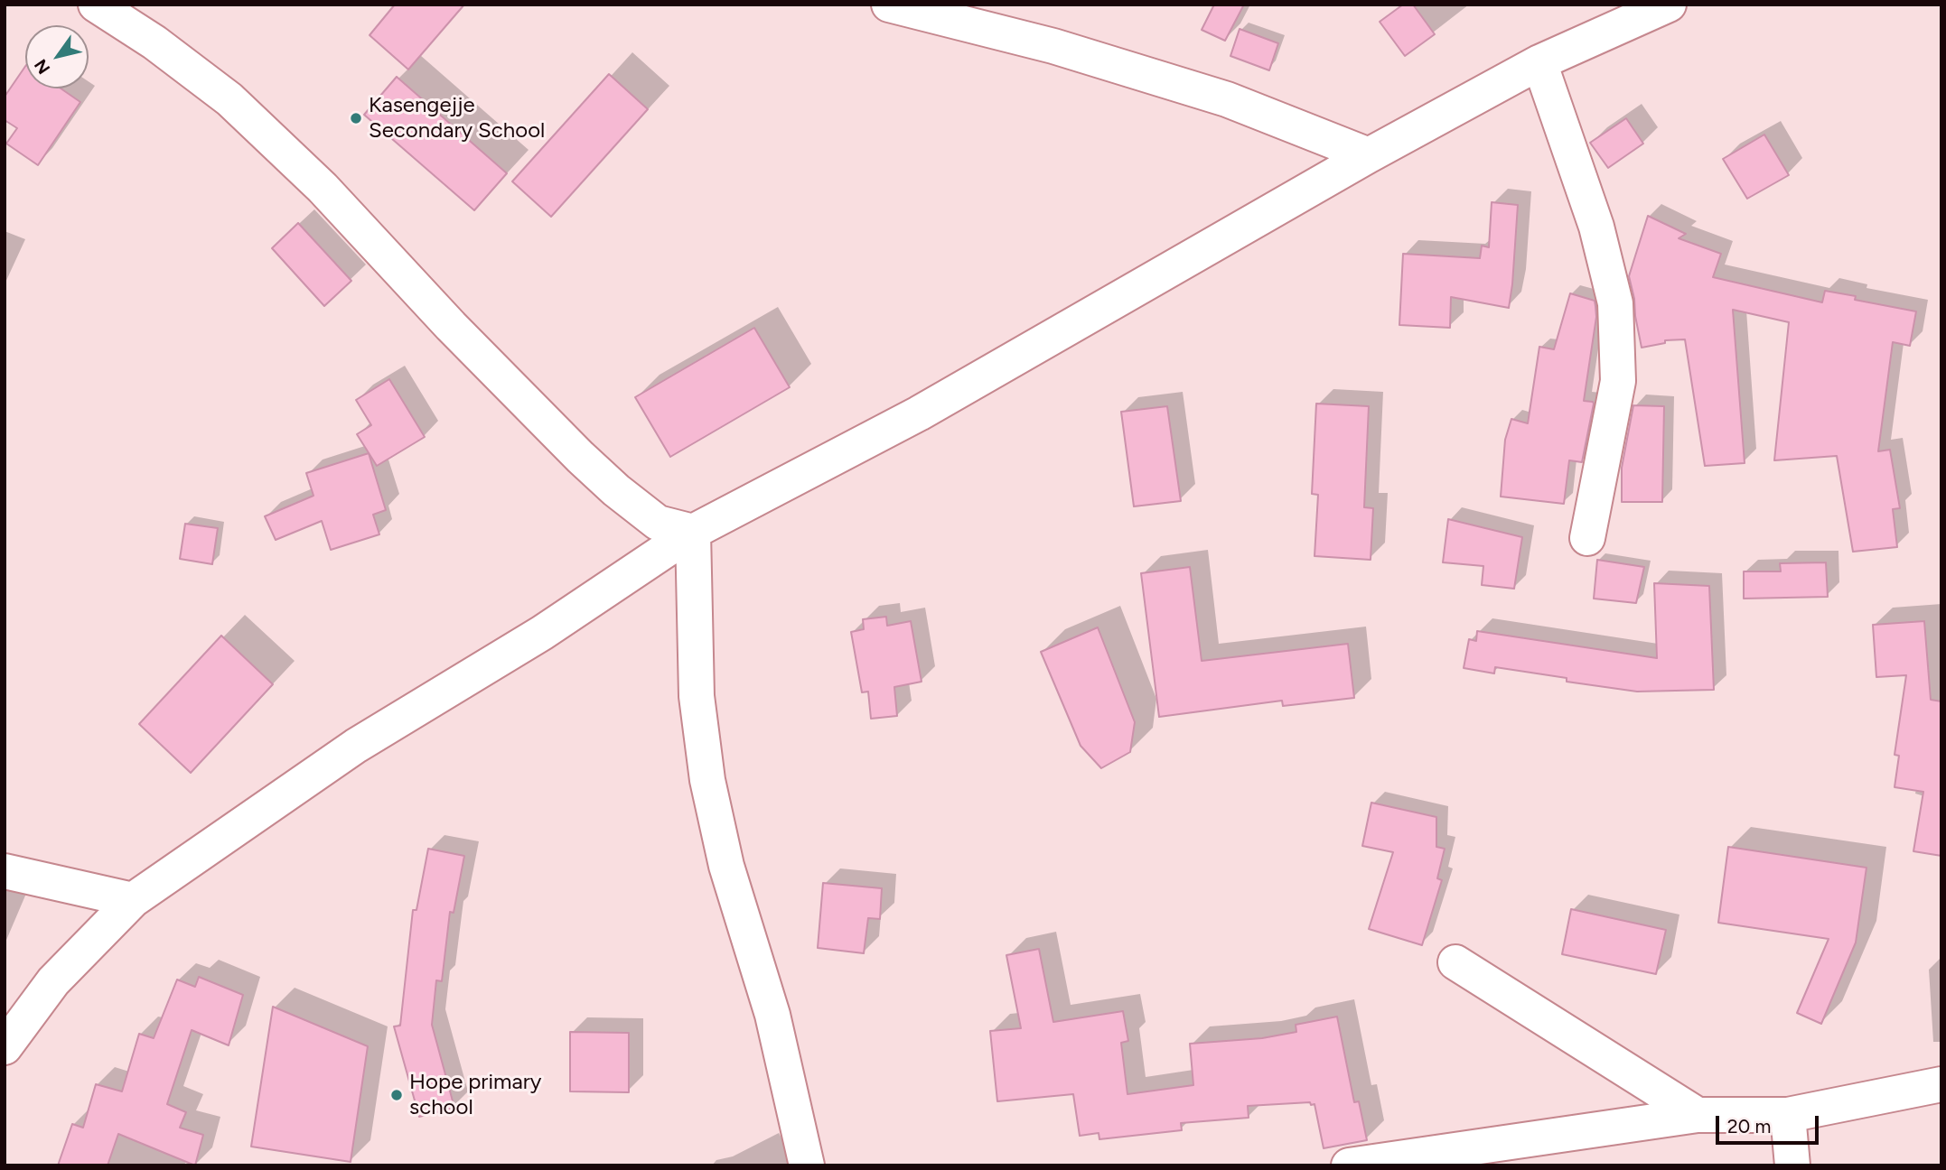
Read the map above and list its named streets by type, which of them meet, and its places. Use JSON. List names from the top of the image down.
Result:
{
  "places": ["Kasengejje Secondary School", "Hope primary school"],
  "scale_bar": "20 m",
  "north": "bottom left"
}
